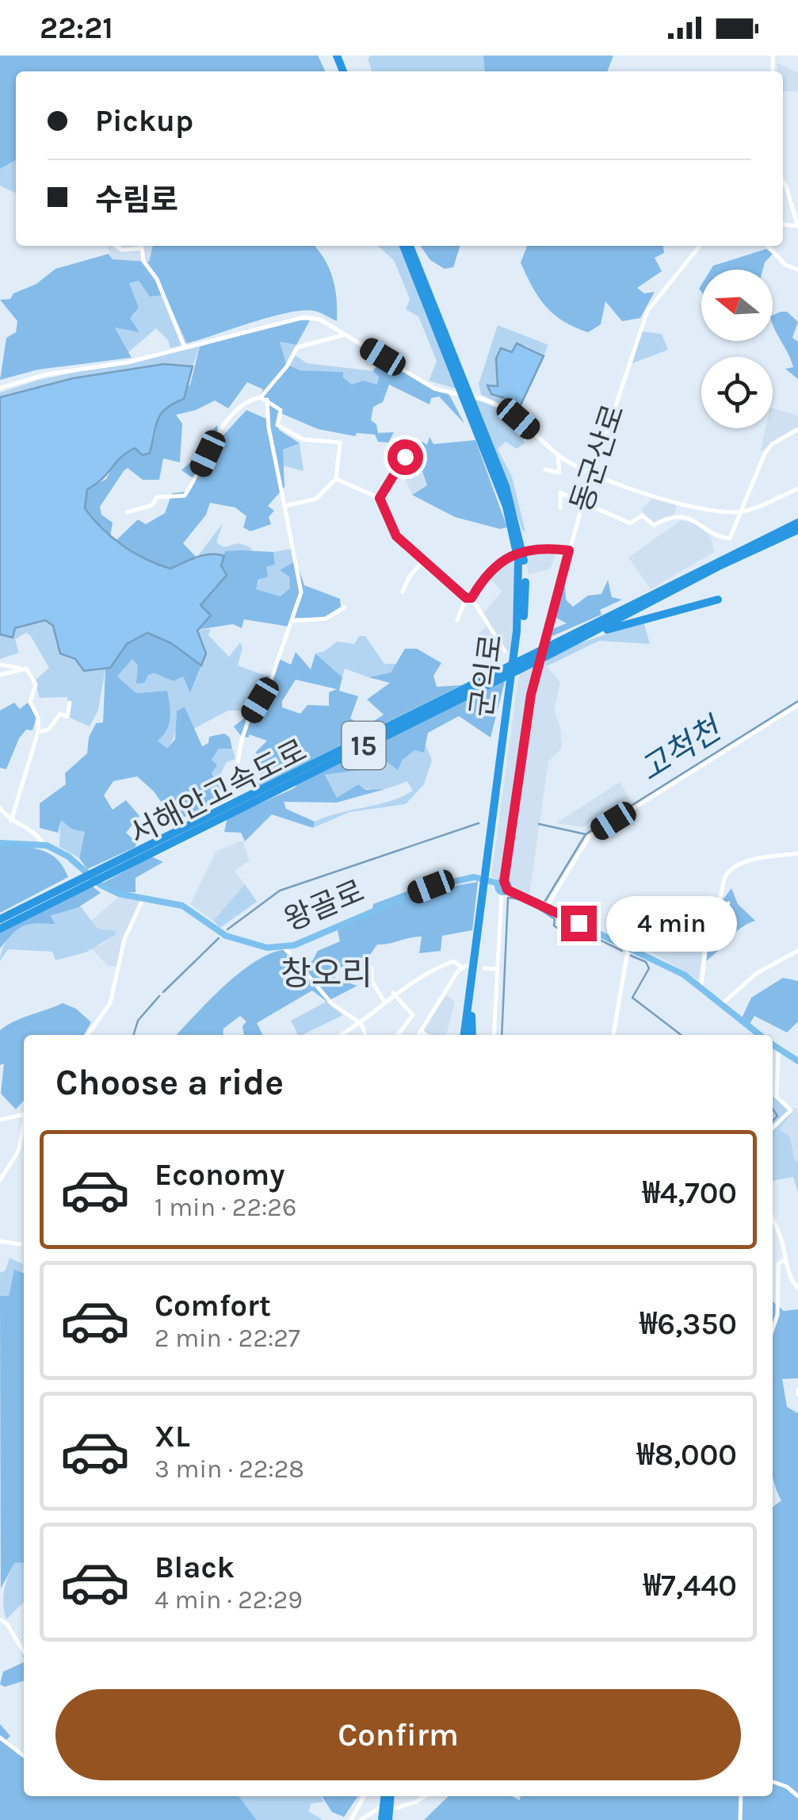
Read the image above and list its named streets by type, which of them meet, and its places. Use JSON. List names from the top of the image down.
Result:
{
  "streets": {
    "highway": ["군익로", "15", "서해안고속도로"],
    "main road": ["왕골로"],
    "street": ["동군산로"]
  },
  "crossings": [
    ["동군산로", "왕골로"],
    ["서해안고속도로", "왕골로"]
  ],
  "districts": ["창오리"],
  "water": ["고척천"],
  "north": "left",
  "page": {
    "status": "22:21",
    "banner": ["Pickup", "수림로"],
    "bubble": "4 min",
    "heading": "Choose a ride",
    "list": [
      {
        "name": "Economy",
        "note": "1 min · 22:26",
        "value": "₩4,700"
      },
      {
        "name": "Comfort",
        "note": "2 min · 22:27",
        "value": "₩6,350"
      },
      {
        "name": "XL",
        "note": "3 min · 22:28",
        "value": "₩8,000"
      },
      {
        "name": "Black",
        "note": "4 min · 22:29",
        "value": "₩7,440"
      }
    ],
    "buttons": "Confirm"
  }
}
